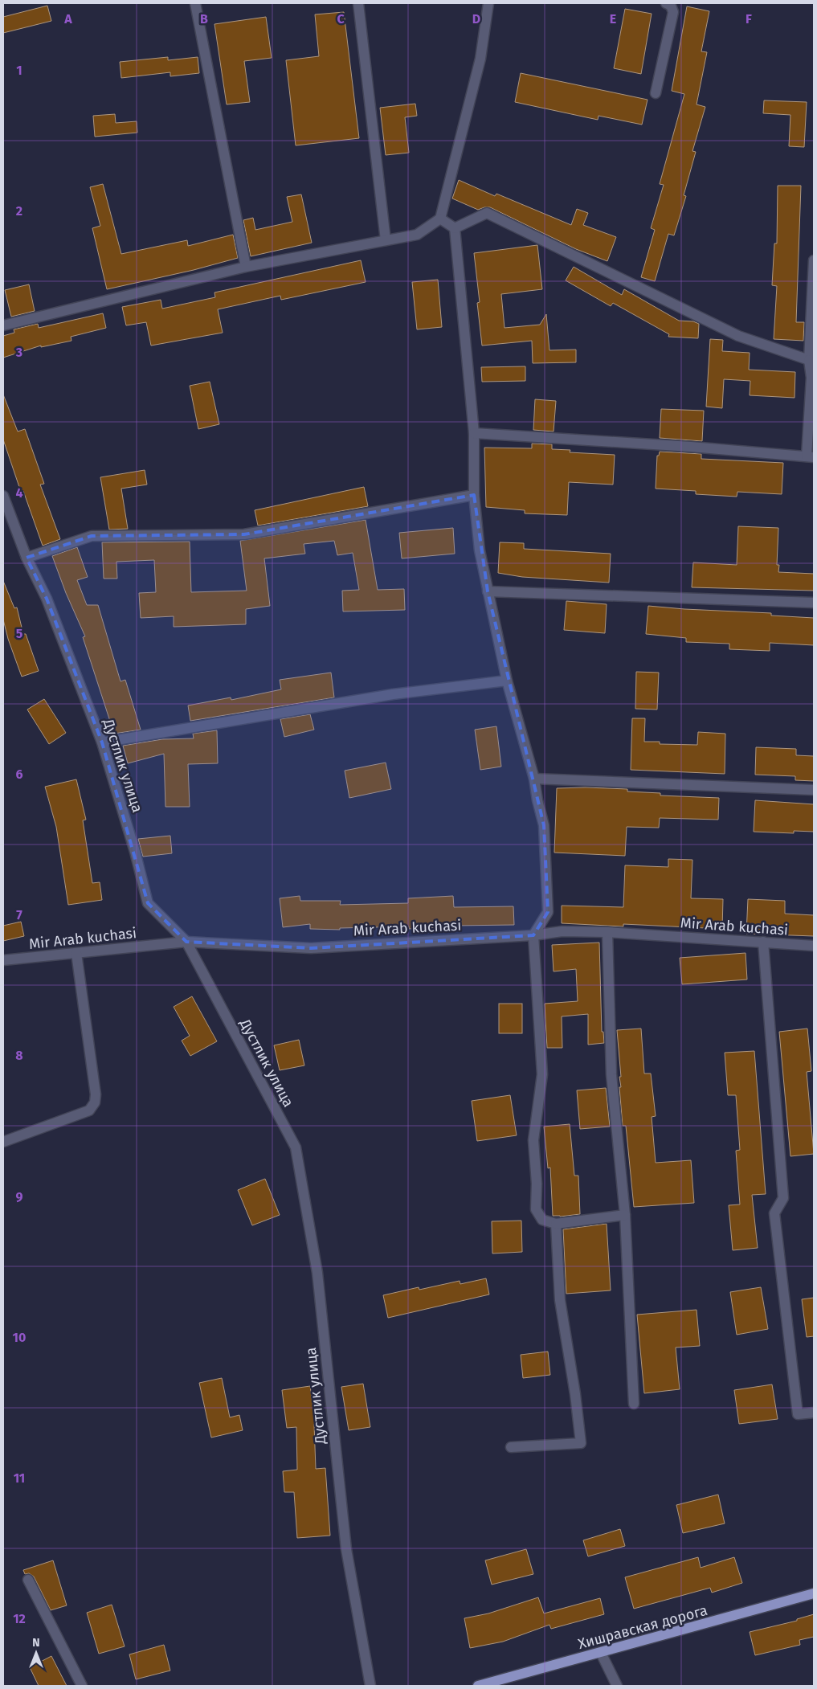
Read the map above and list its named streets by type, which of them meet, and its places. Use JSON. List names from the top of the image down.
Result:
{
  "streets": {
    "main road": ["Хишравская дорога"],
    "street": ["Дустлик улица", "Mir Arab kuchasi"]
  },
  "crossings": [
    ["Дустлик улица", "Mir Arab kuchasi"]
  ],
  "north": "top",
  "grid": {
    "columns": [
      "A",
      "B",
      "C",
      "D",
      "E",
      "F"
    ],
    "rows": [
      "1",
      "2",
      "3",
      "4",
      "5",
      "6",
      "7",
      "8",
      "9",
      "10",
      "11",
      "12"
    ]
  }
}
